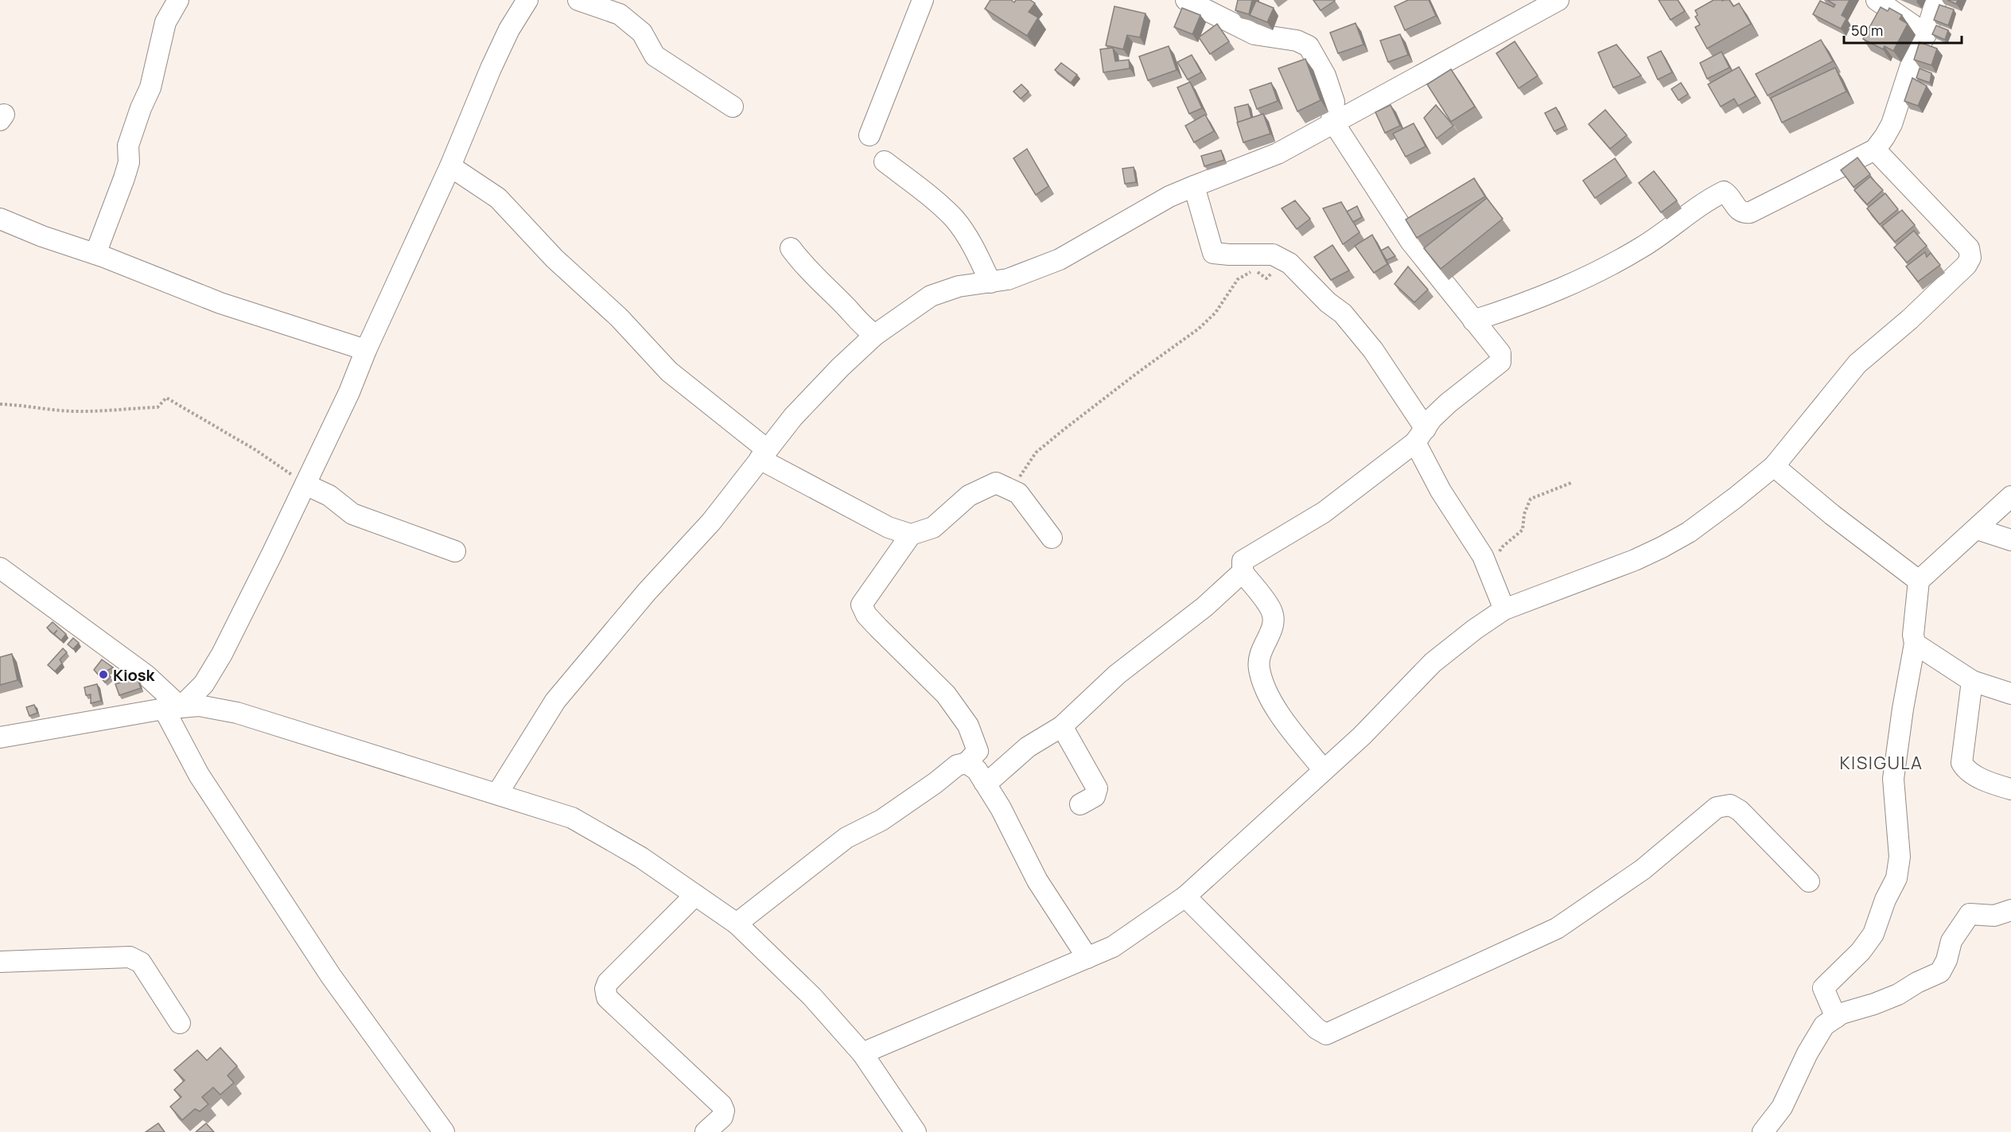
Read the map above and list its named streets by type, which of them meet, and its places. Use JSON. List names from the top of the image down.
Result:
{
  "districts": ["KISIGULA"],
  "places": ["Kiosk"],
  "scale_bar": "50 m"
}
